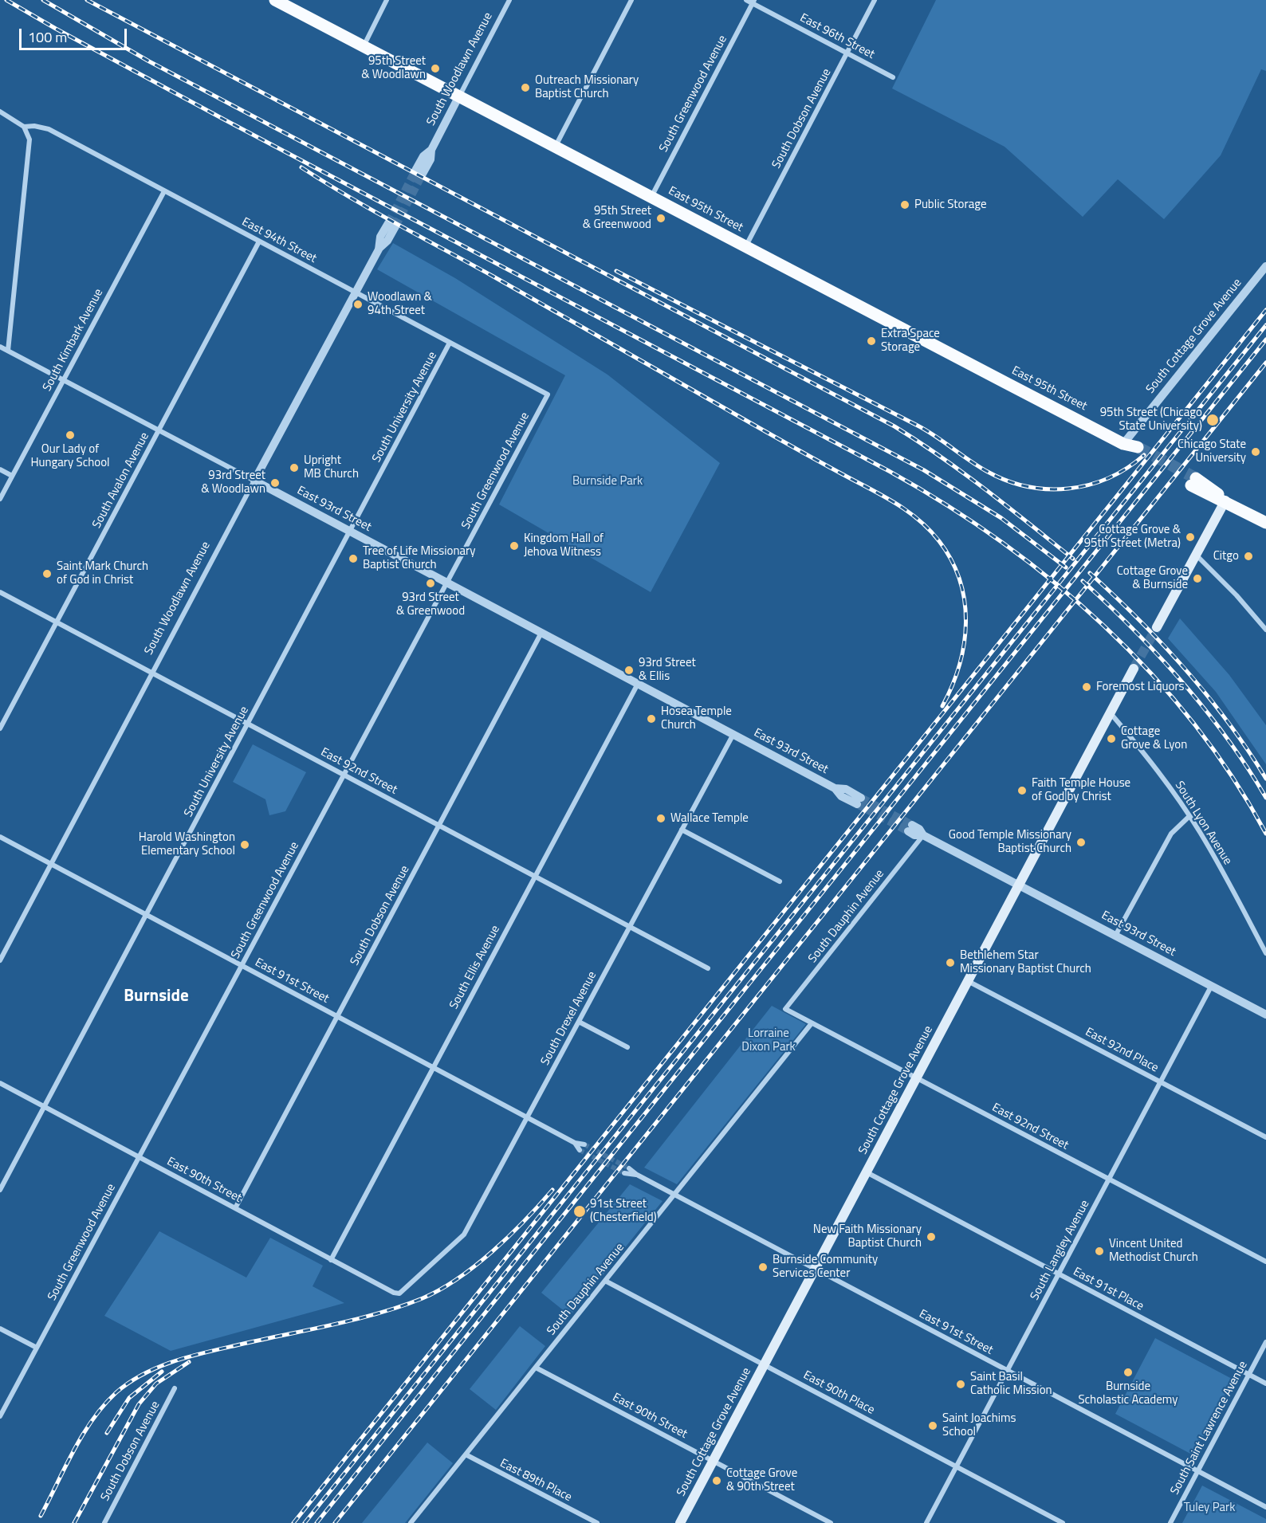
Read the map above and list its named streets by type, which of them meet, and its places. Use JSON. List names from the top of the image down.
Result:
{
  "streets": {
    "main road": ["East 95th Street", "South Cottage Grove Avenue"],
    "street": [
      "East 96th Street",
      "South Woodlawn Avenue",
      "South Greenwood Avenue",
      "South Dobson Avenue",
      "East 94th Street",
      "South Kimbark Avenue",
      "South University Avenue",
      "South Avalon Avenue",
      "East 93rd Street",
      "East 92nd Street",
      "South Lyon Avenue",
      "South Dauphin Avenue",
      "South Ellis Avenue",
      "East 91st Street",
      "South Drexel Avenue",
      "East 92nd Place",
      "East 90th Street",
      "South Langley Avenue",
      "East 91st Place",
      "East 90th Place",
      "South Saint Lawrence Avenue",
      "East 89th Place"
    ]
  },
  "crossings": [
    ["East 96th Street", "South Greenwood Avenue"],
    ["East 96th Street", "South Dobson Avenue"],
    ["South Woodlawn Avenue", "East 95th Street"],
    ["South Woodlawn Avenue", "East 94th Street"],
    ["South Woodlawn Avenue", "East 93rd Street"],
    ["South Woodlawn Avenue", "East 92nd Street"],
    ["South Woodlawn Avenue", "East 91st Street"],
    ["South Greenwood Avenue", "East 95th Street"],
    ["South Greenwood Avenue", "East 94th Street"],
    ["South Greenwood Avenue", "East 93rd Street"],
    ["South Greenwood Avenue", "East 92nd Street"],
    ["South Greenwood Avenue", "East 91st Street"],
    ["South Greenwood Avenue", "East 90th Street"],
    ["South Dobson Avenue", "East 95th Street"],
    ["South Dobson Avenue", "East 93rd Street"],
    ["South Dobson Avenue", "East 92nd Street"],
    ["South Dobson Avenue", "East 91st Street"],
    ["South Dobson Avenue", "East 90th Street"],
    ["East 95th Street", "South Cottage Grove Avenue"],
    ["East 94th Street", "South Kimbark Avenue"],
    ["East 94th Street", "South University Avenue"],
    ["East 94th Street", "South Avalon Avenue"],
    ["South Cottage Grove Avenue", "East 93rd Street"],
    ["South Cottage Grove Avenue", "East 92nd Street"],
    ["South Cottage Grove Avenue", "South Lyon Avenue"],
    ["South Cottage Grove Avenue", "East 91st Street"],
    ["South Cottage Grove Avenue", "East 92nd Place"],
    ["South Cottage Grove Avenue", "East 90th Street"],
    ["South Cottage Grove Avenue", "East 91st Place"],
    ["South Cottage Grove Avenue", "East 90th Place"],
    ["South Kimbark Avenue", "East 93rd Street"],
    ["South University Avenue", "East 93rd Street"],
    ["South University Avenue", "East 92nd Street"],
    ["South University Avenue", "East 91st Street"],
    ["South University Avenue", "East 90th Street"],
    ["South Avalon Avenue", "East 93rd Street"],
    ["South Avalon Avenue", "East 92nd Street"],
    ["East 93rd Street", "South Dauphin Avenue"],
    ["East 93rd Street", "South Ellis Avenue"],
    ["East 93rd Street", "South Drexel Avenue"],
    ["East 93rd Street", "South Langley Avenue"],
    ["East 92nd Street", "South Dauphin Avenue"],
    ["East 92nd Street", "South Ellis Avenue"],
    ["East 92nd Street", "South Drexel Avenue"],
    ["East 92nd Street", "South Langley Avenue"],
    ["South Dauphin Avenue", "East 91st Street"],
    ["South Dauphin Avenue", "East 90th Street"],
    ["South Dauphin Avenue", "East 90th Place"],
    ["South Dauphin Avenue", "East 89th Place"],
    ["South Ellis Avenue", "East 91st Street"],
    ["South Ellis Avenue", "East 90th Street"],
    ["East 91st Street", "South Drexel Avenue"],
    ["East 91st Street", "South Langley Avenue"],
    ["East 91st Street", "South Saint Lawrence Avenue"],
    ["South Drexel Avenue", "East 90th Street"],
    ["East 92nd Place", "South Langley Avenue"],
    ["South Langley Avenue", "East 91st Place"],
    ["South Langley Avenue", "East 90th Place"],
    ["East 91st Place", "South Saint Lawrence Avenue"]
  ],
  "districts": ["Burnside"],
  "parks": ["Burnside Park", "Lorraine Dixon Park", "Tuley Park"],
  "places": [
    "95th Street & Woodlawn",
    "Outreach Missionary Baptist Church",
    "Public Storage",
    "95th Street & Greenwood",
    "Woodlawn & 94th Street",
    "Extra Space Storage",
    "95th Street (Chicago State University)",
    "Our Lady of Hungary School",
    "Chicago State University",
    "Upright MB Church",
    "93rd Street & Woodlawn",
    "Cottage Grove & 95th Street (Metra)",
    "Kingdom Hall of Jehova Witness",
    "Citgo",
    "Tree of Life Missionary Baptist Church",
    "Saint Mark Church of God in Christ",
    "Cottage Grove & Burnside",
    "93rd Street & Greenwood",
    "93rd Street & Ellis",
    "Foremost Liquors",
    "Hosea Temple Church",
    "Cottage Grove & Lyon",
    "Faith Temple House of God by Christ",
    "Wallace Temple",
    "Good Temple Missionary Baptist Church",
    "Harold Washington Elementary School",
    "Bethlehem Star Missionary Baptist Church",
    "91st Street (Chesterfield)",
    "New Faith Missionary Baptist Church",
    "Vincent United Methodist Church",
    "Burnside Community Services Center",
    "Burnside Scholastic Academy",
    "Saint Basil Catholic Mission",
    "Saint Joachims School",
    "Cottage Grove & 90th Street"
  ],
  "scale_bar": "100 m"
}
